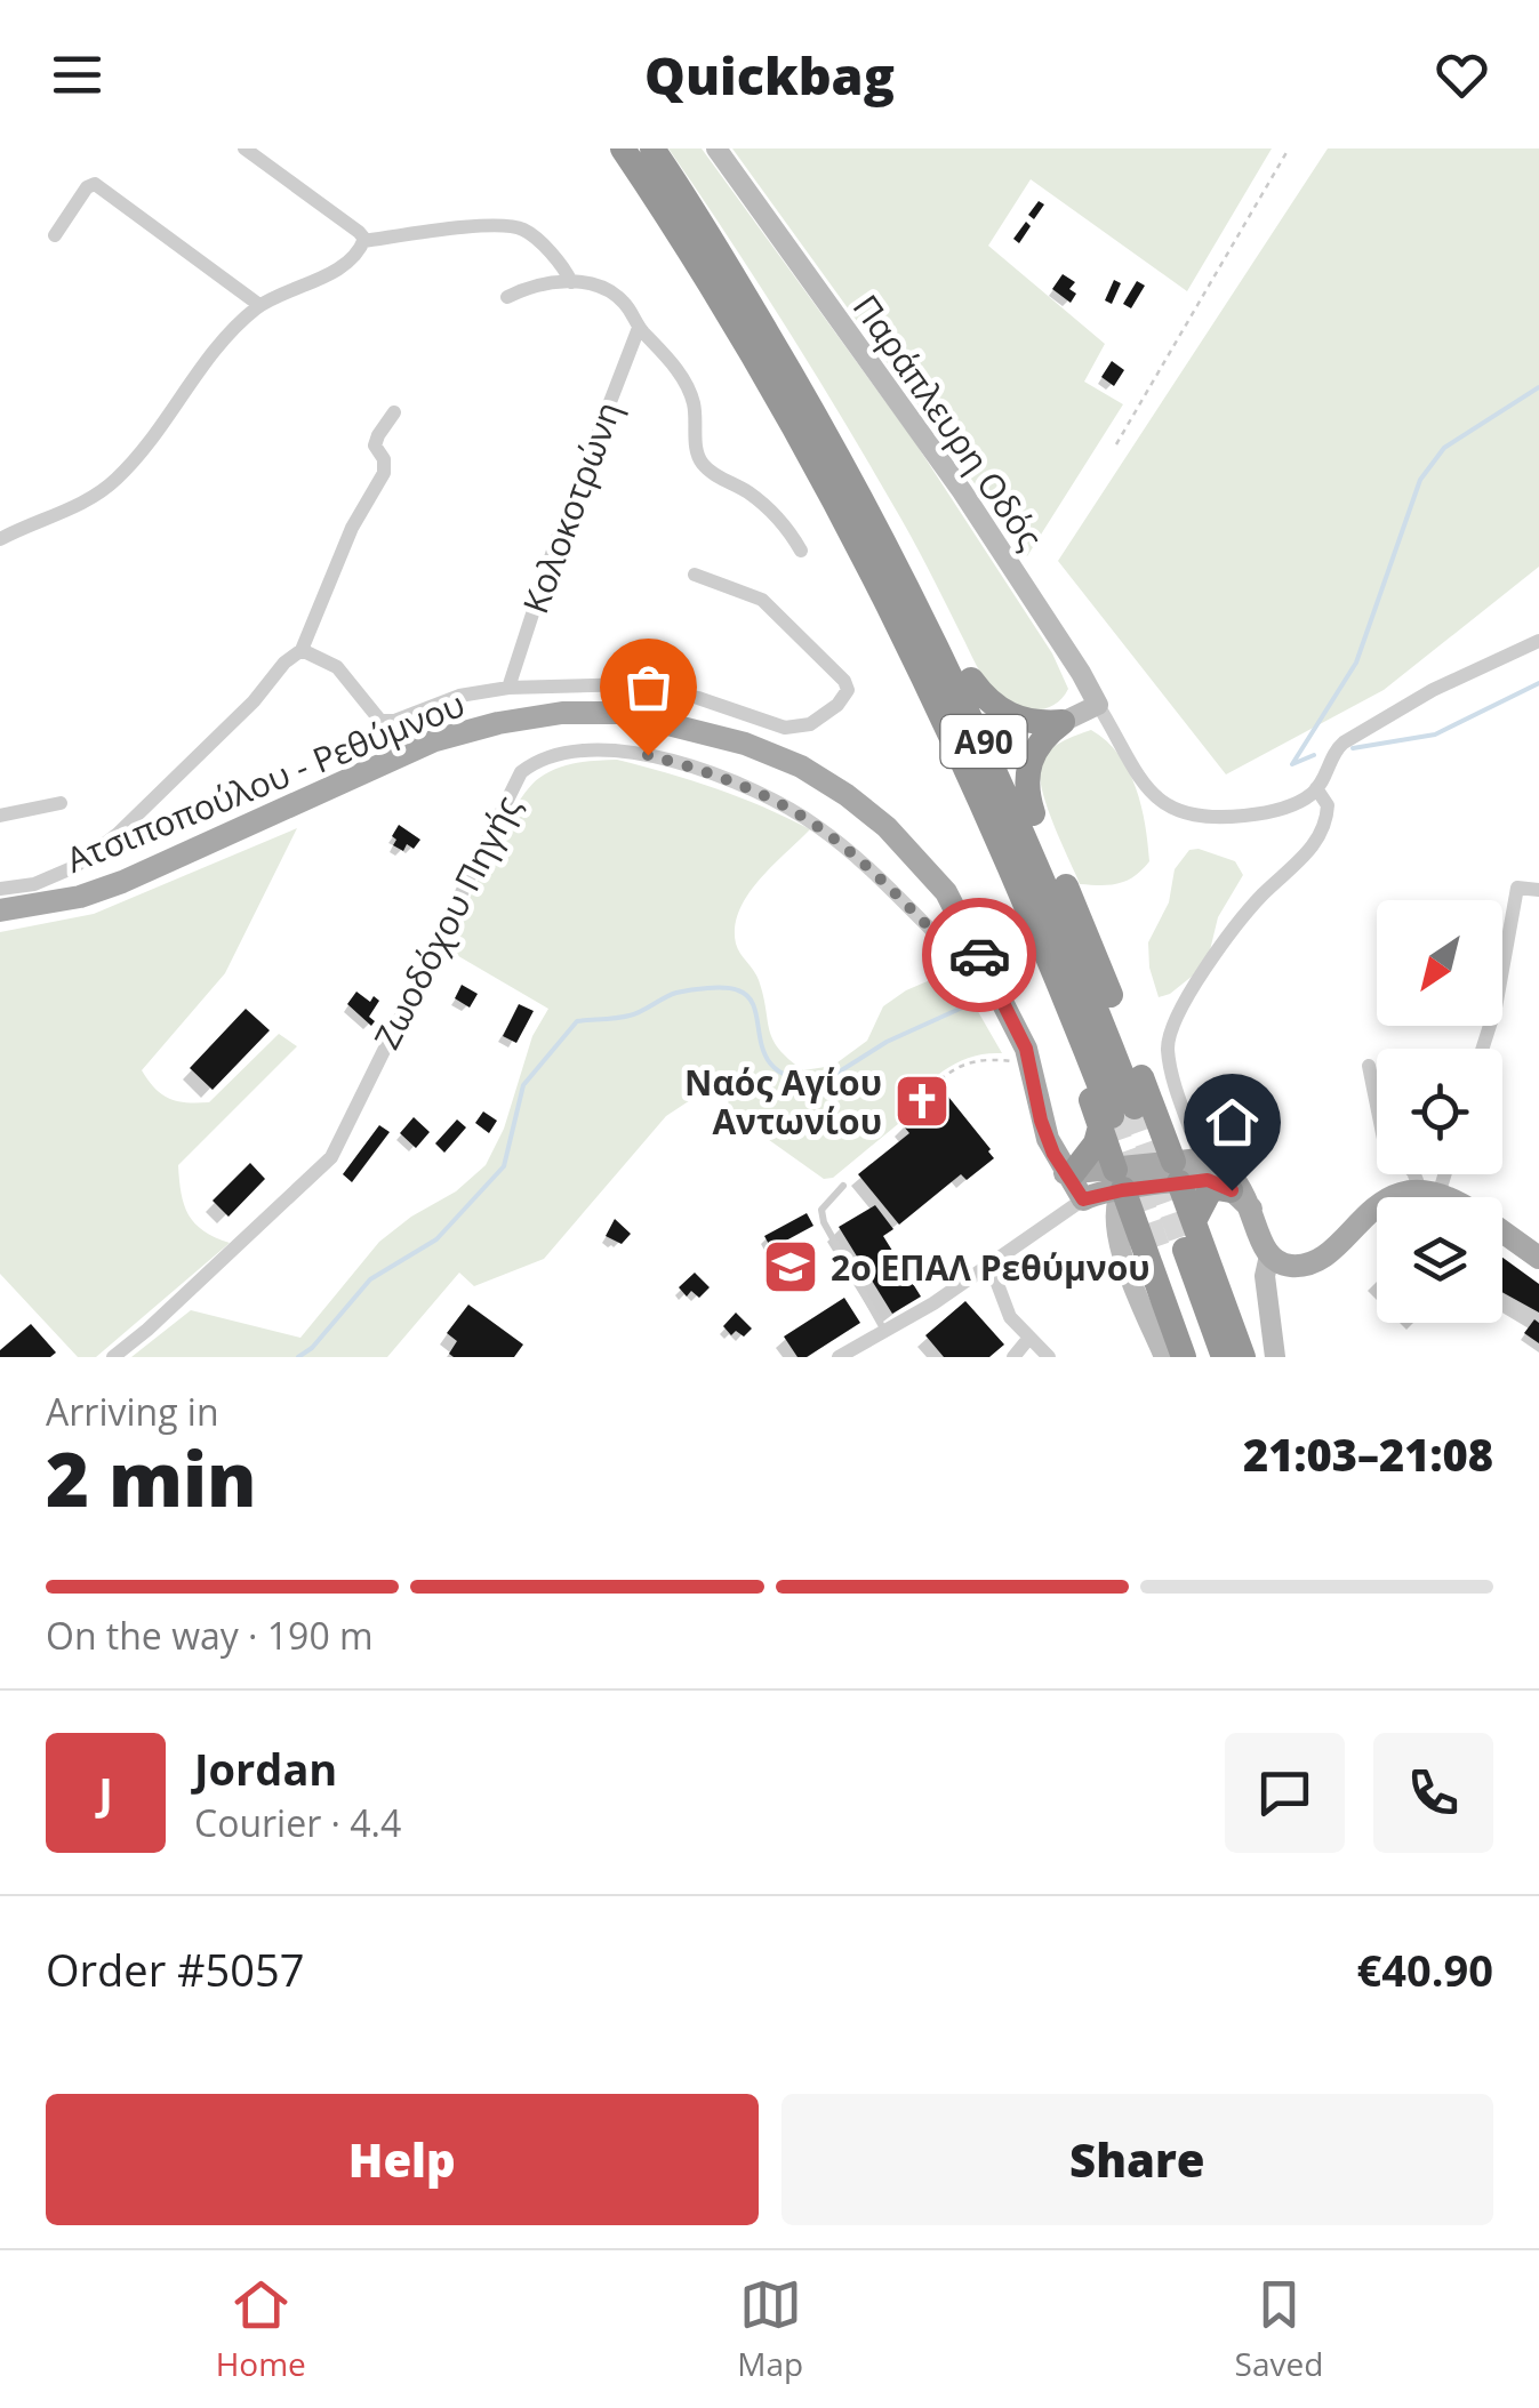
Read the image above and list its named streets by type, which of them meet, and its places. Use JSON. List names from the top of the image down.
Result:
{
  "streets": {
    "highway": ["Α90"],
    "main road": ["Ατσιποπούλου - Ρεθύμνου"],
    "street": ["Παράπλευρη Οδός", "Κολοκοτρώνη", "Ζωοδόχου Πηγής"]
  },
  "crossings": [
    ["Ατσιποπούλου - Ρεθύμνου", "Ζωοδόχου Πηγής"]
  ],
  "places": {
    "church": ["Ναός Αγίου Αντωνίου"],
    "school or university": ["2ο ΕΠΑΛ Ρεθύμνου"]
  },
  "north": "bottom left",
  "page": {
    "header": "Quickbag",
    "heading": ["2 min", "Arriving in", "21:03–21:08"],
    "panel": [
      "Jordan",
      "Courier · 4.4",
      "Order #5057",
      "€40.90"
    ],
    "bar": "On the way · 190 m",
    "round": "J",
    "buttons": ["Help", "Share"],
    "tabs": ["Home", "Map", "Saved"]
  }
}
